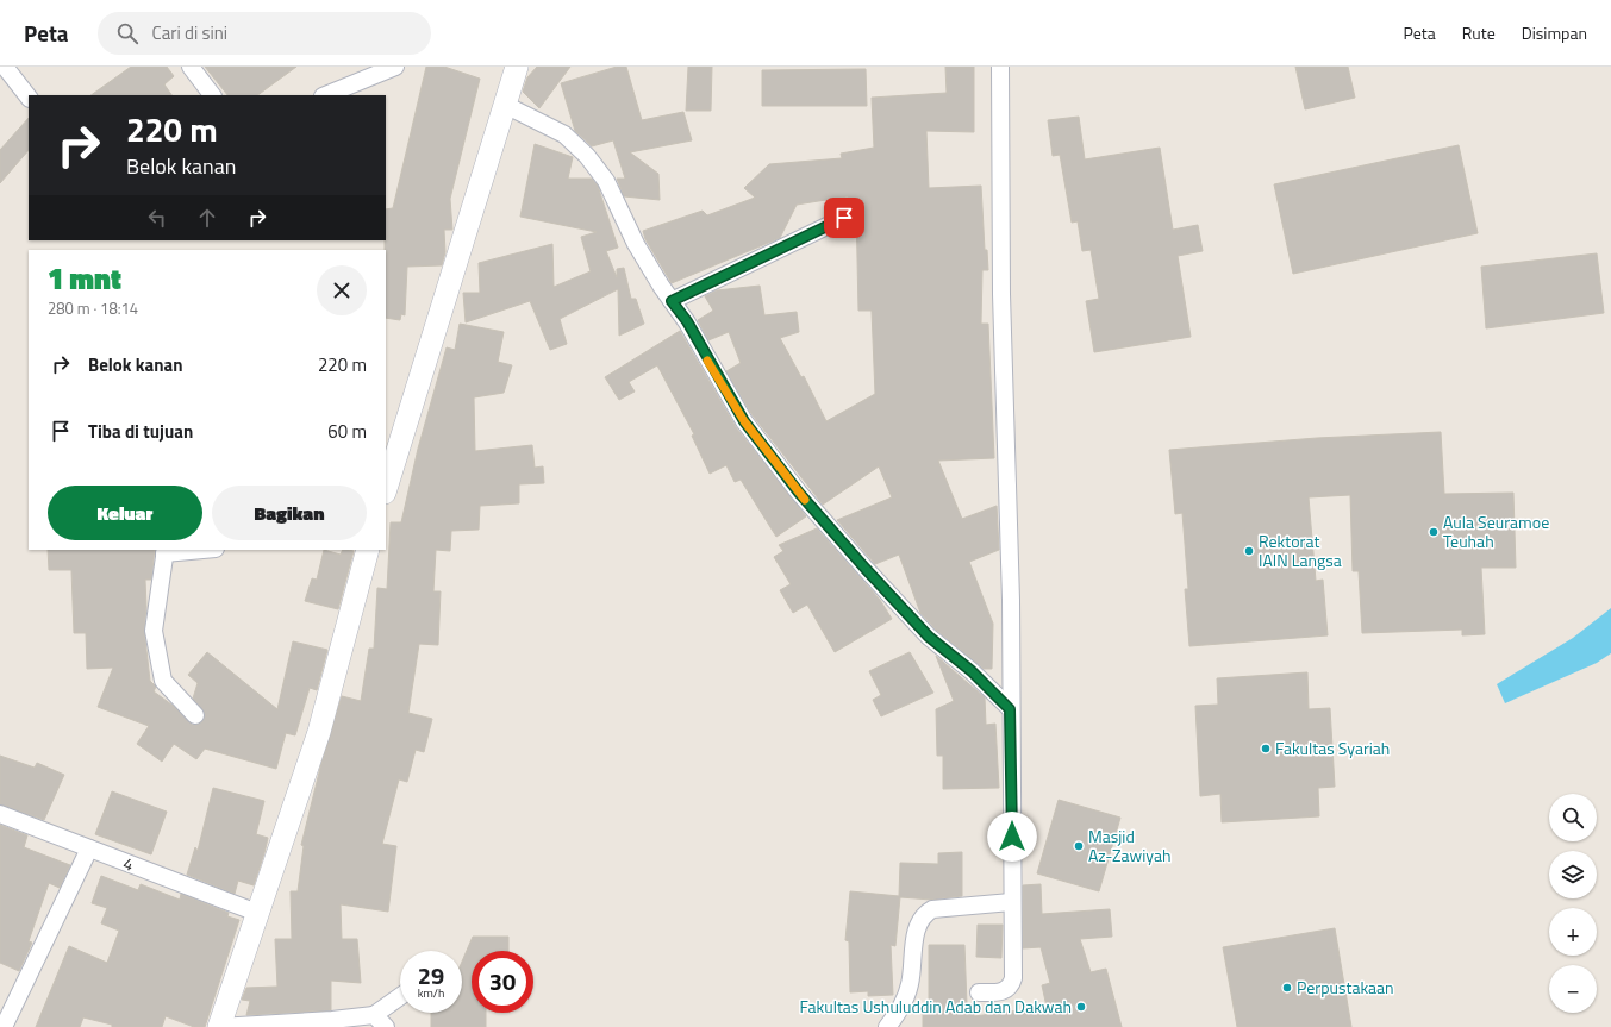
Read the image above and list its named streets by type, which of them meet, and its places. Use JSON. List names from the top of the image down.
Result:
{
  "streets": {
    "street": ["4"]
  },
  "places": [
    "Aula Seuramoe Teuhah",
    "Rektorat IAIN Langsa",
    "Fakultas Syariah",
    "Masjid Az-Zawiyah",
    "Perpustakaan",
    "Fakultas Ushuluddin Adab dan Dakwah"
  ],
  "page": {
    "header": "Peta",
    "search": "Cari di sini",
    "nav": ["Peta", "Rute", "Disimpan"],
    "turn": ["220 m", "Belok kanan"],
    "heading": ["1 mnt", "280 m · 18:14"],
    "list": [
      {
        "name": "Belok kanan",
        "value": "220 m"
      },
      {
        "name": "Tiba di tujuan",
        "value": "60 m"
      }
    ],
    "buttons": ["Keluar", "Bagikan"],
    "map_buttons": ["+", "−"],
    "speed": "29 km/h",
    "limit": "30"
  }
}
